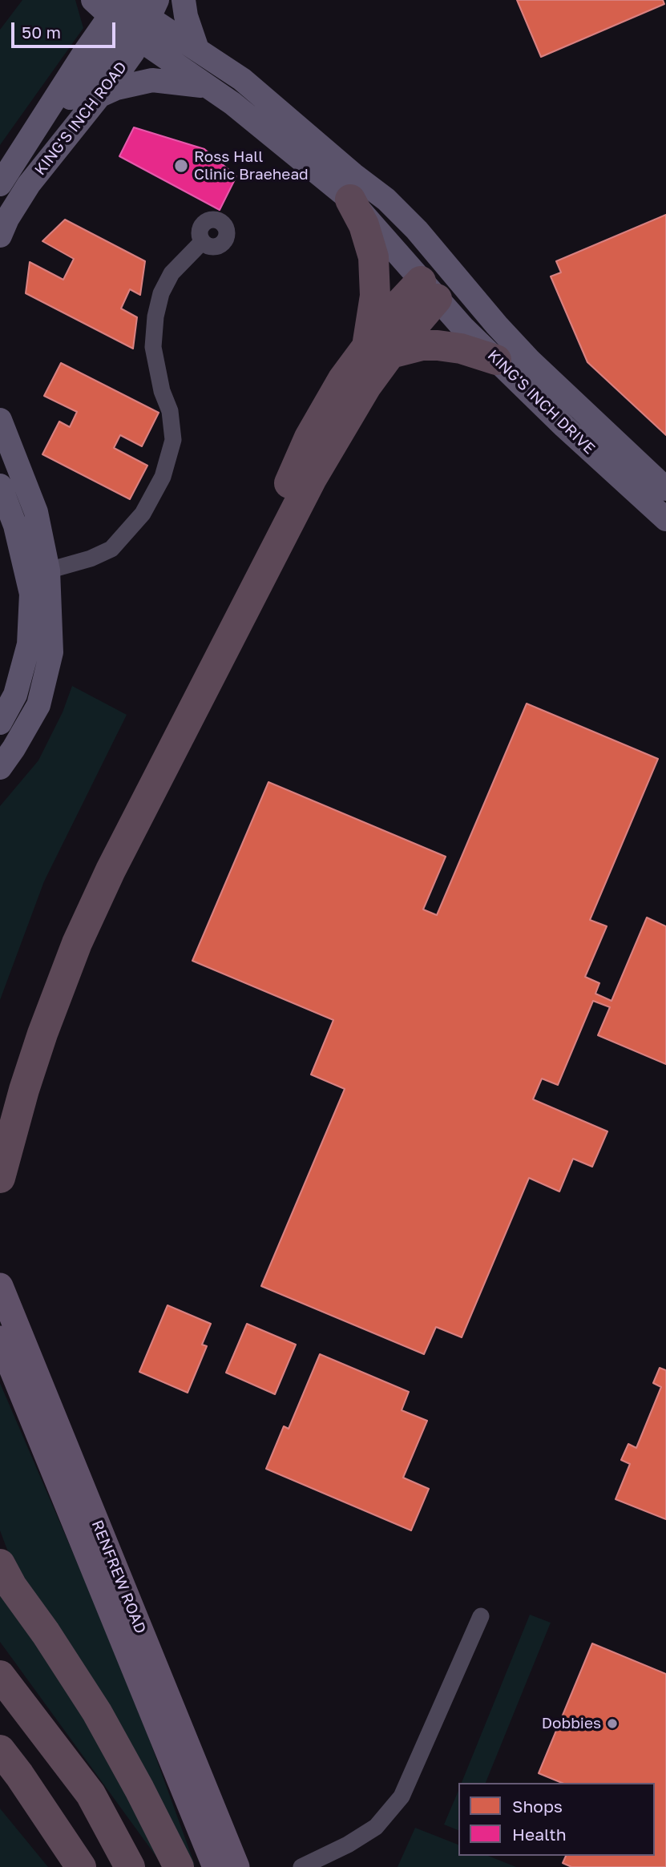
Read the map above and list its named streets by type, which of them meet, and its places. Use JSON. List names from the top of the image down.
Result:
{
  "streets": {
    "main road": ["RENFREW ROAD"],
    "street": ["KING'S INCH ROAD", "KING'S INCH DRIVE"]
  },
  "places": ["Ross Hall Clinic Braehead", "Dobbies"],
  "legend": ["Shops", "Health"],
  "scale_bar": "50 m"
}
